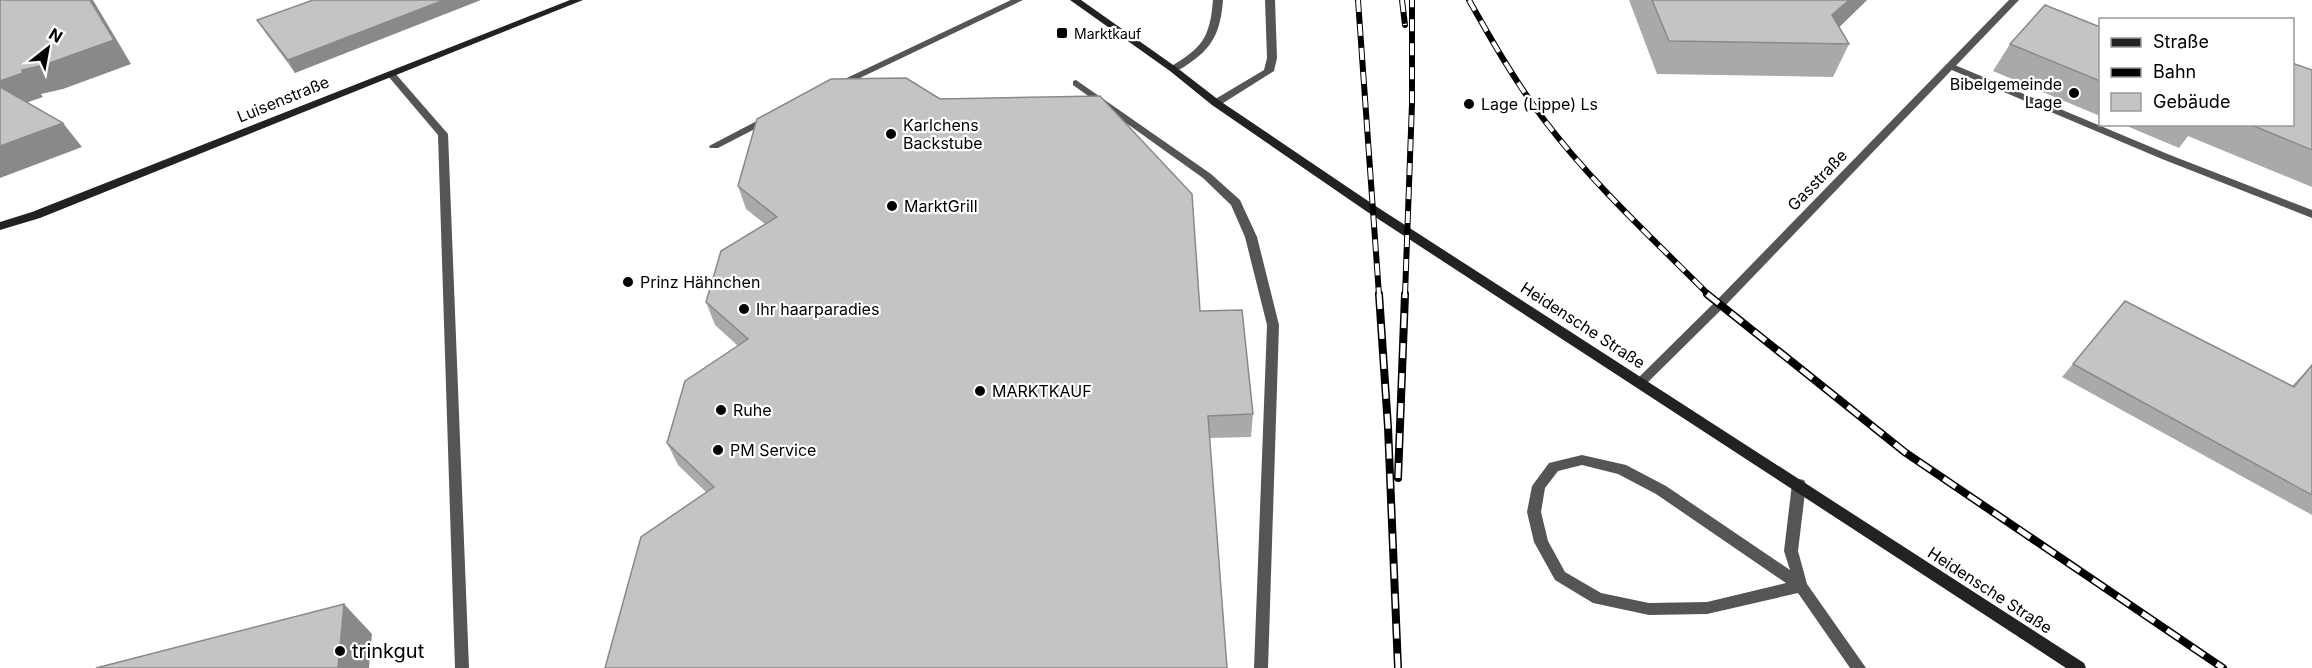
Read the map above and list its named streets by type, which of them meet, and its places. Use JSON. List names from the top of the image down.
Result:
{
  "streets": {
    "main road": ["Luisenstraße", "Heidensche Straße"],
    "street": ["Gasstraße"]
  },
  "crossings": [
    ["Gasstraße", "Heidensche Straße"]
  ],
  "places": {
    "transit": ["Marktkauf"],
    "other": [
      "Bibelgemeinde Lage",
      "Lage (Lippe) Ls",
      "Karlchens Backstube",
      "MarktGrill",
      "Prinz Hähnchen",
      "Ihr haarparadies",
      "MARKTKAUF",
      "Ruhe",
      "PM Service",
      "trinkgut"
    ]
  },
  "legend": ["Straße", "Bahn", "Gebäude"],
  "north": "top right"
}
